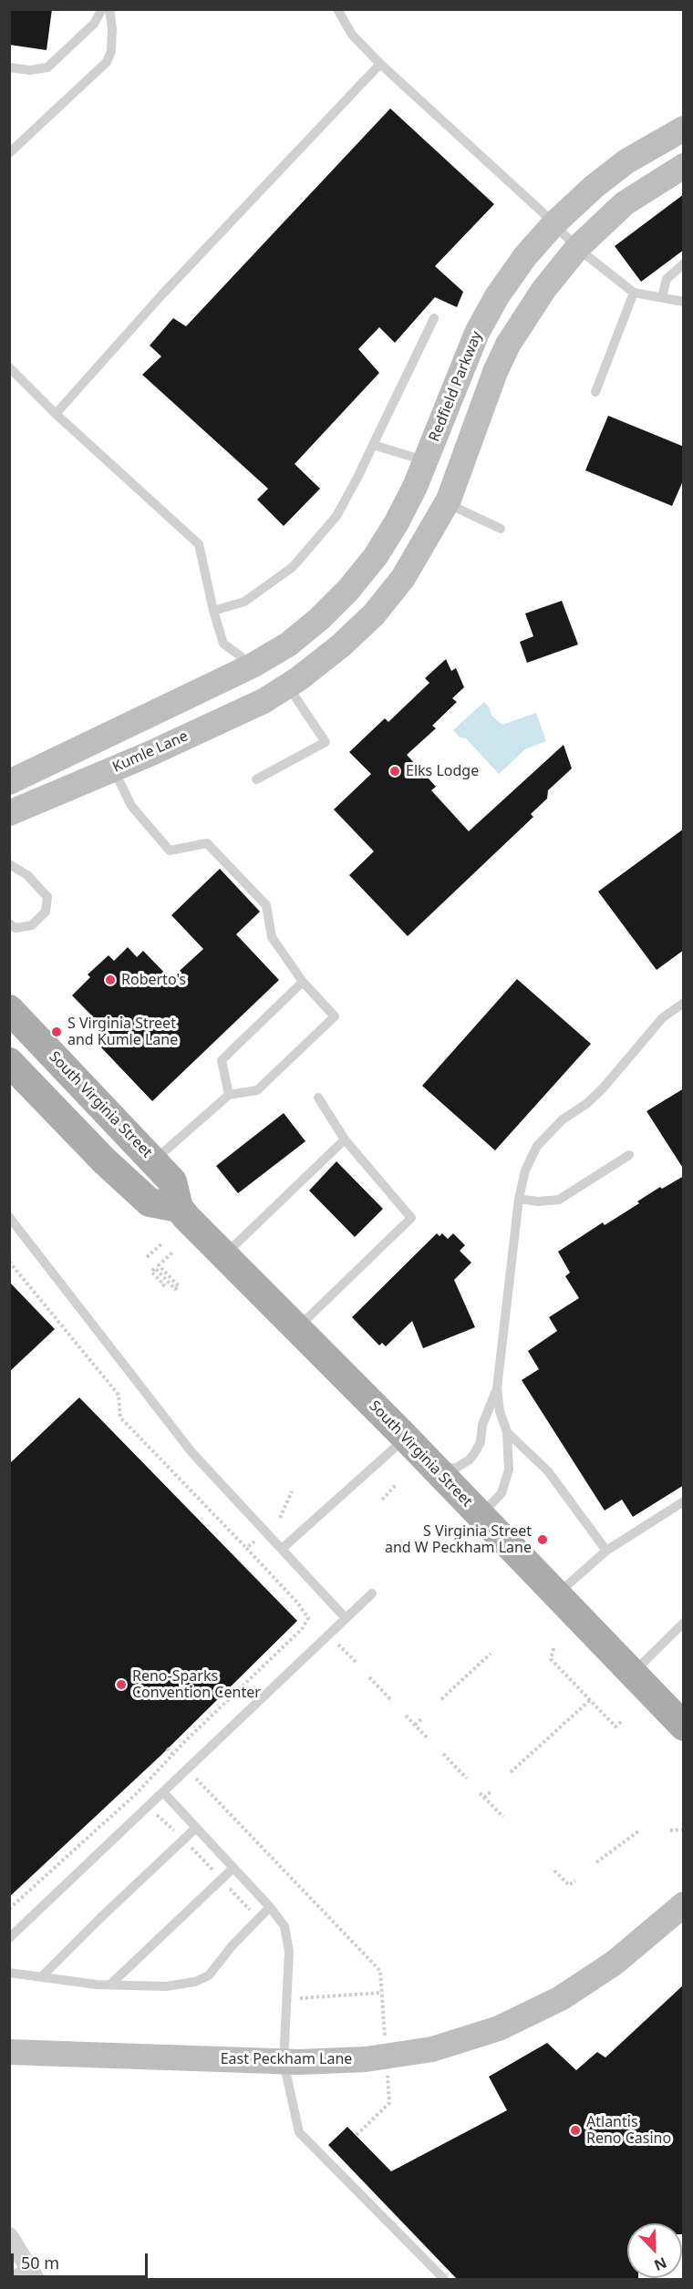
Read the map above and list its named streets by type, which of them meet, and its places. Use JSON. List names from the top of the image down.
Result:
{
  "streets": {
    "main road": ["South Virginia Street"],
    "street": ["Redfield Parkway", "Kumle Lane", "East Peckham Lane"]
  },
  "crossings": [
    ["Redfield Parkway", "Kumle Lane"]
  ],
  "places": [
    "Elks Lodge",
    "Roberto's",
    "S Virginia Street and Kumle Lane",
    "S Virginia Street and W Peckham Lane",
    "Reno-Sparks Convention Center",
    "Atlantis Reno Casino"
  ],
  "scale_bar": "50 m",
  "north": "bottom right"
}
